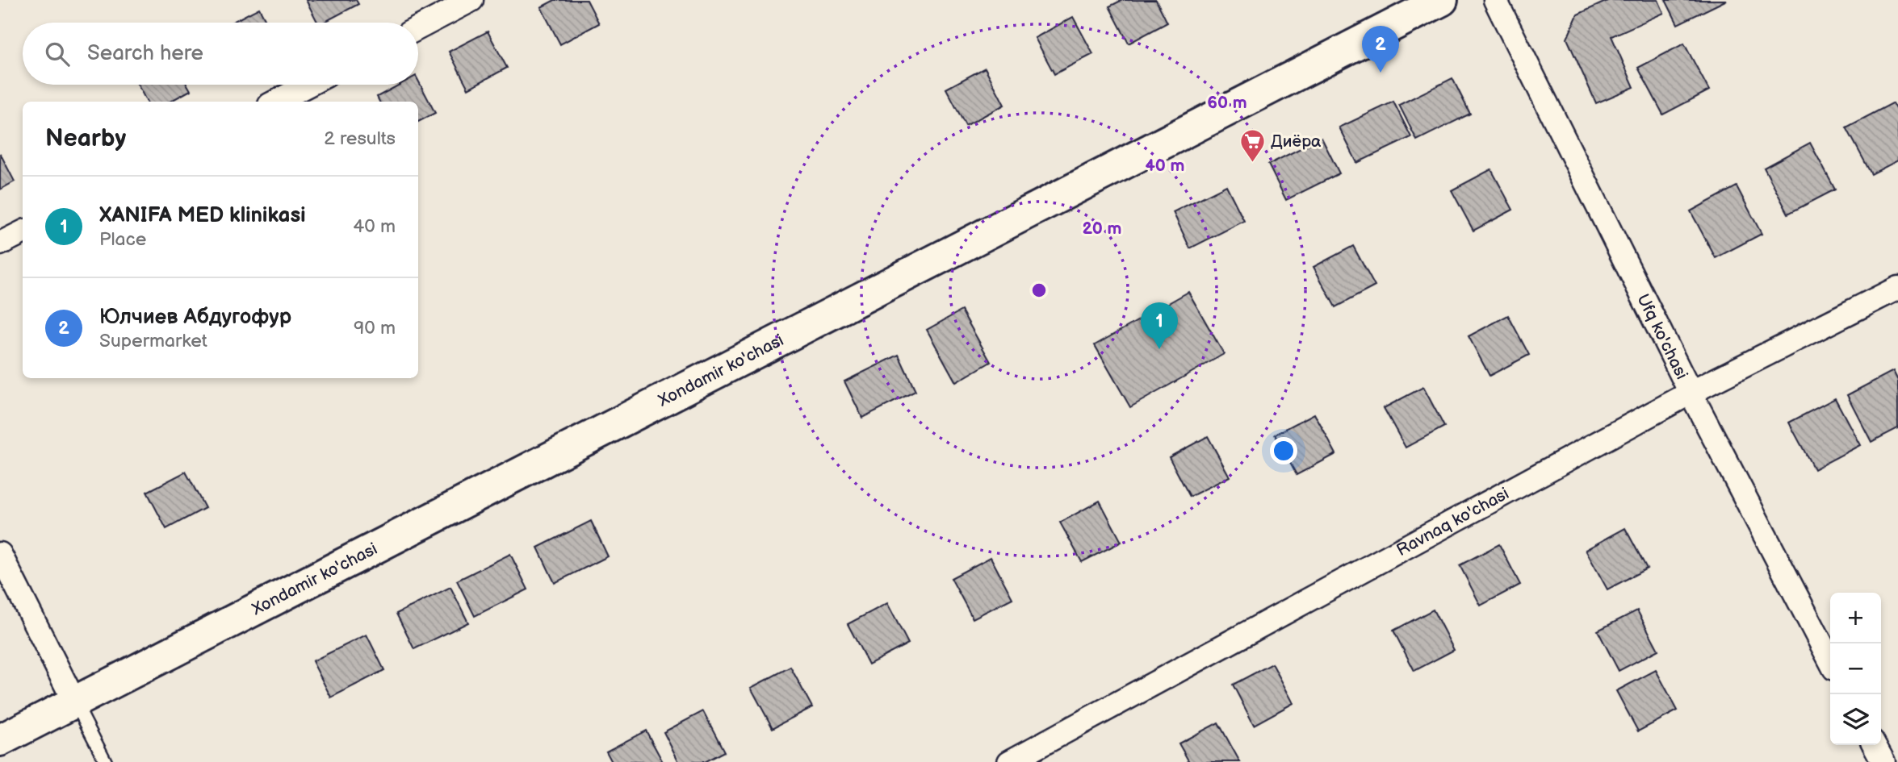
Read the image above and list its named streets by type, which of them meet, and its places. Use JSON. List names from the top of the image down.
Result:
{
  "streets": {
    "main road": ["Xondamir ko'chasi"],
    "street": ["Ufq ko'chasi", "Ravnaq ko'chasi"]
  },
  "crossings": [
    ["Ufq ko'chasi", "Ravnaq ko'chasi"]
  ],
  "places": {
    "supermarket": ["Диёра"]
  },
  "page": {
    "search": "Search here",
    "pins": ["2", "1"],
    "heading": ["Nearby", "2 results"],
    "list": [
      {
        "mark": "1",
        "name": "XANIFA MED klinikasi",
        "note": "Place",
        "value": "40 m"
      },
      {
        "mark": "2",
        "name": "Юлчиев Абдугофур",
        "note": "Supermarket",
        "value": "90 m"
      }
    ],
    "map_buttons": ["+", "−"]
  },
  "rings": ["60 m", "40 m", "20 m"]
}
